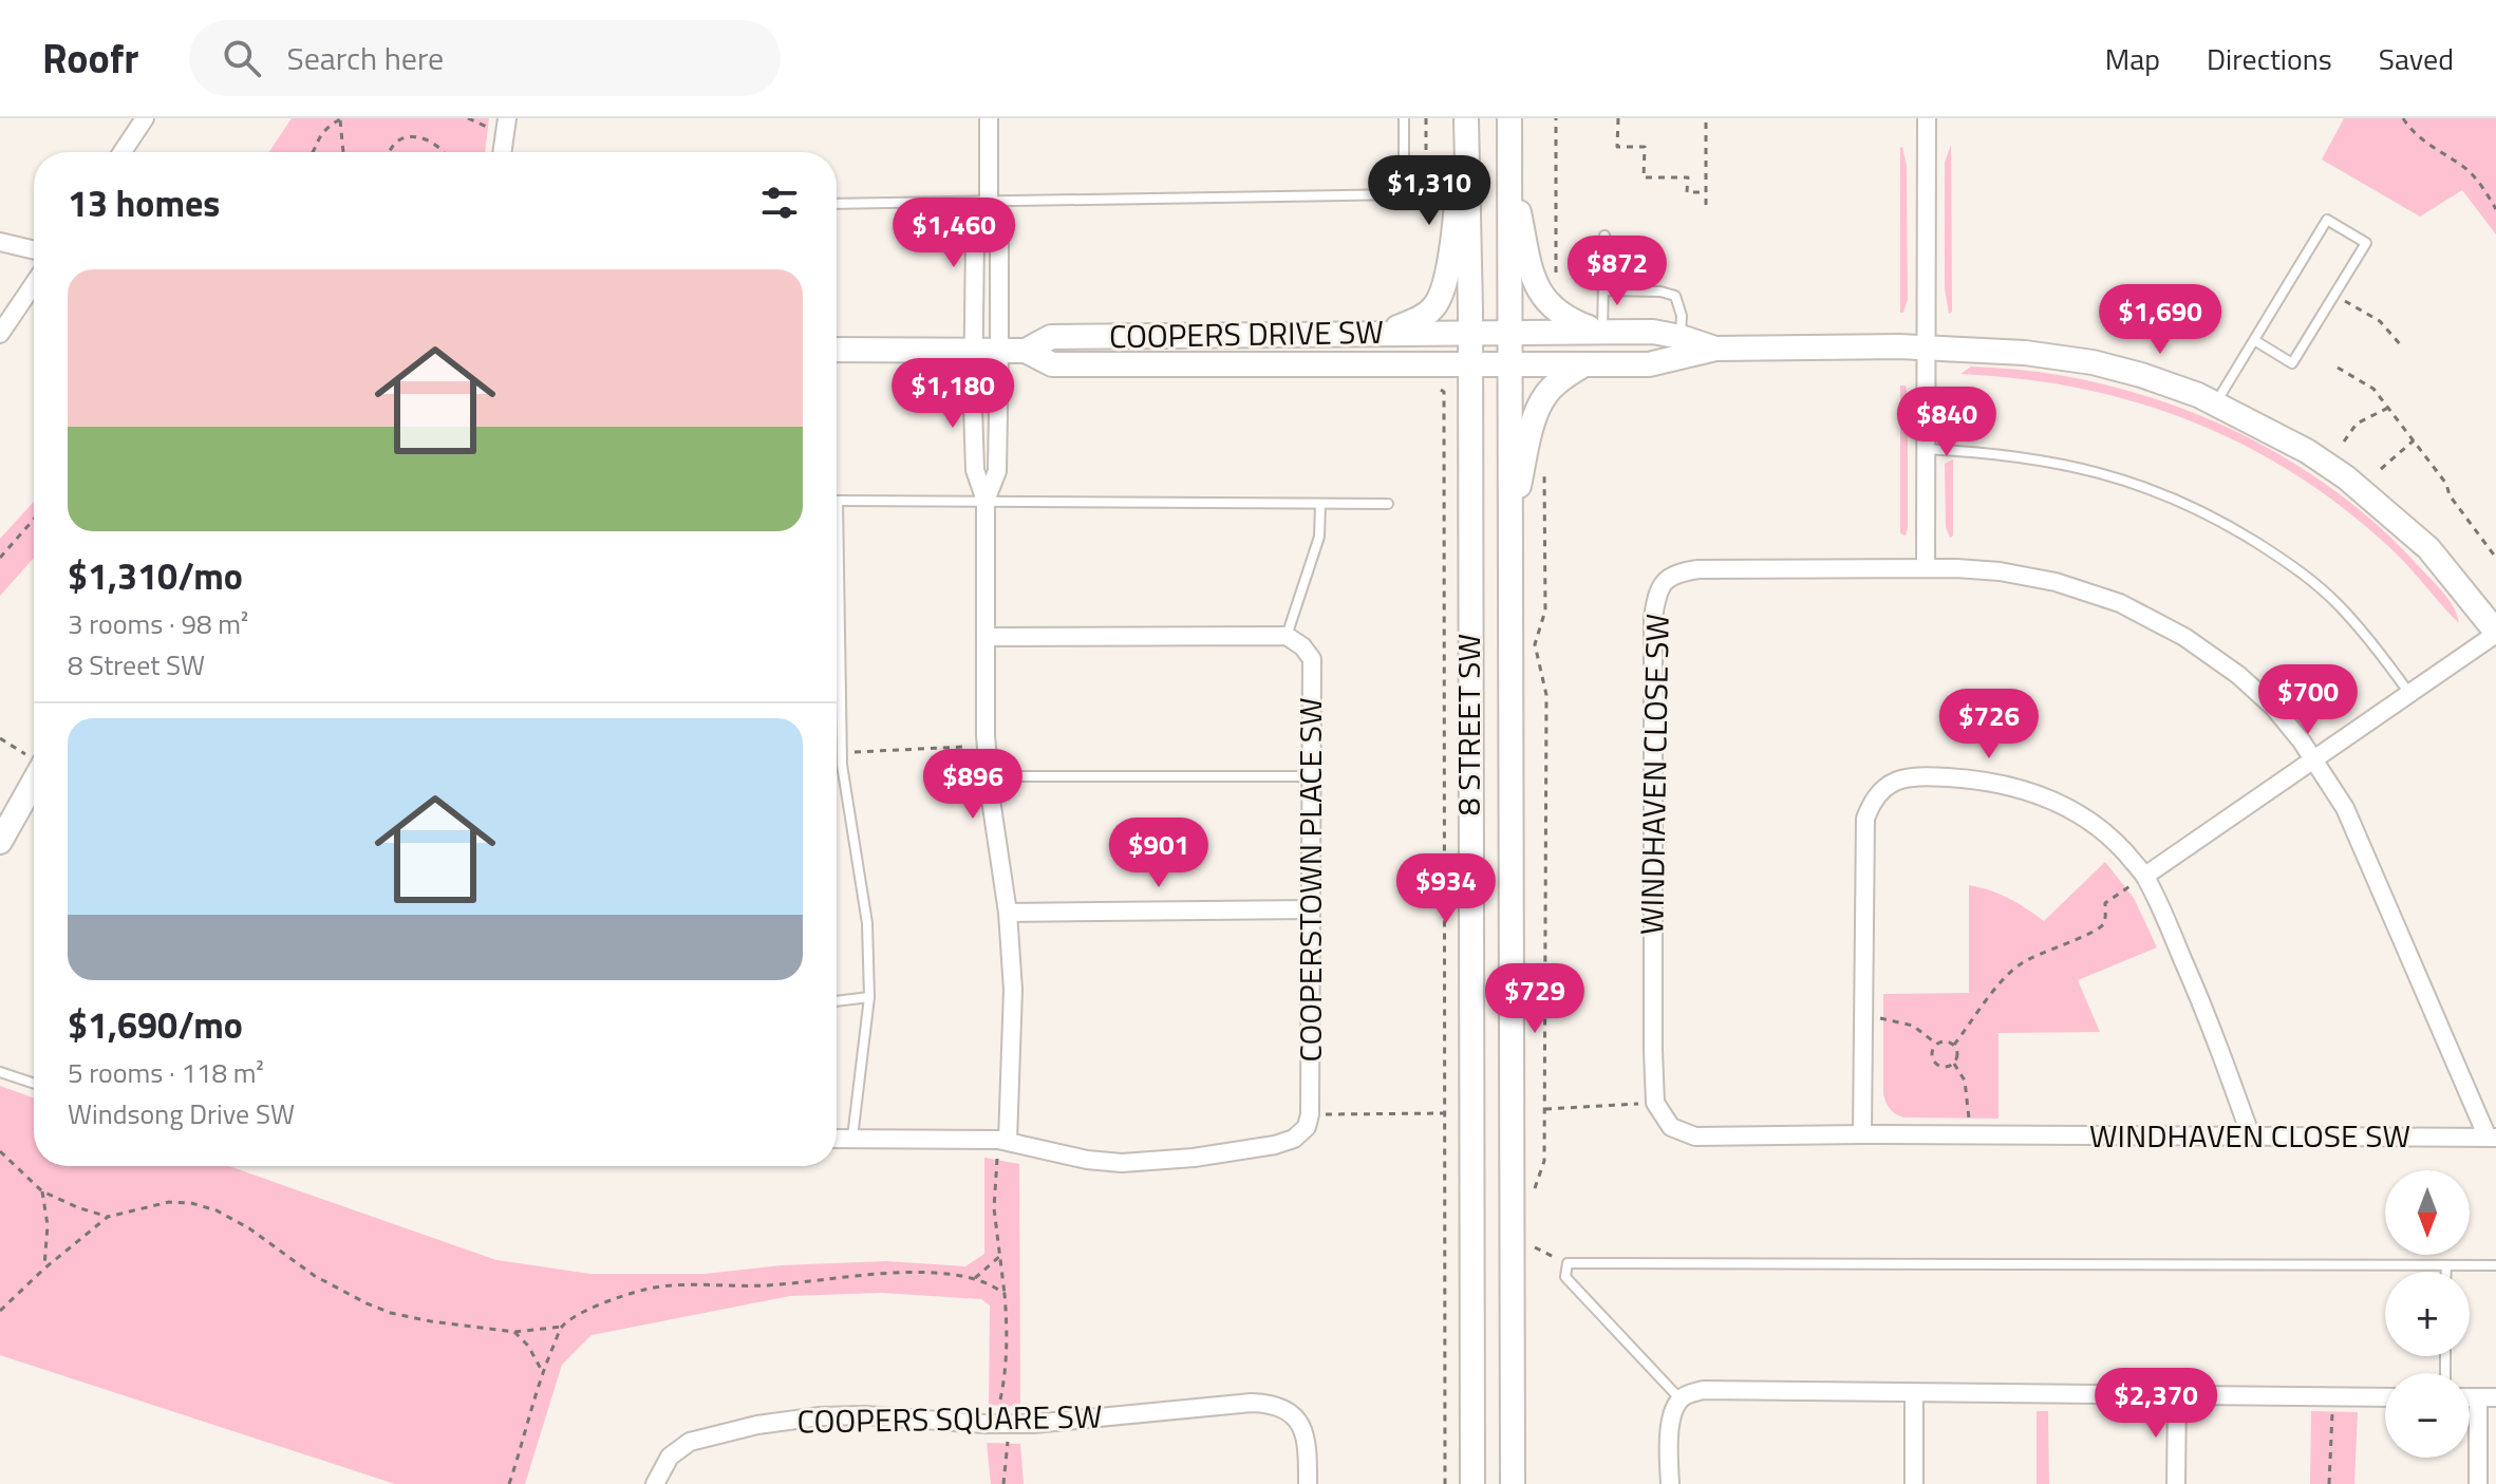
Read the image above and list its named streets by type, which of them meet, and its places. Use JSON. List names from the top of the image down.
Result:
{
  "streets": {
    "main road": ["COOPERS DRIVE SW", "8 STREET SW"],
    "street": ["WINDHAVEN CLOSE SW", "COOPERSTOWN PLACE SW", "COOPERS SQUARE SW"]
  },
  "crossings": [
    ["COOPERS DRIVE SW", "8 STREET SW"]
  ],
  "north": "bottom",
  "page": {
    "header": "Roofr",
    "search": "Search here",
    "nav": ["Map", "Directions", "Saved"],
    "heading": "13 homes",
    "price": [
      "$1,310",
      "$1,460",
      "$872",
      "$1,690",
      "$1,180",
      "$840",
      "$700",
      "$726",
      "$896",
      "$901",
      "$934",
      "$729",
      "$2,370"
    ],
    "list": [
      {
        "name": "$1,310/mo",
        "note": "3 rooms · 98 m² · 8 Street SW"
      },
      {
        "name": "$1,690/mo",
        "note": "5 rooms · 118 m² · Windsong Drive SW"
      }
    ],
    "map_buttons": ["+", "−"]
  }
}
